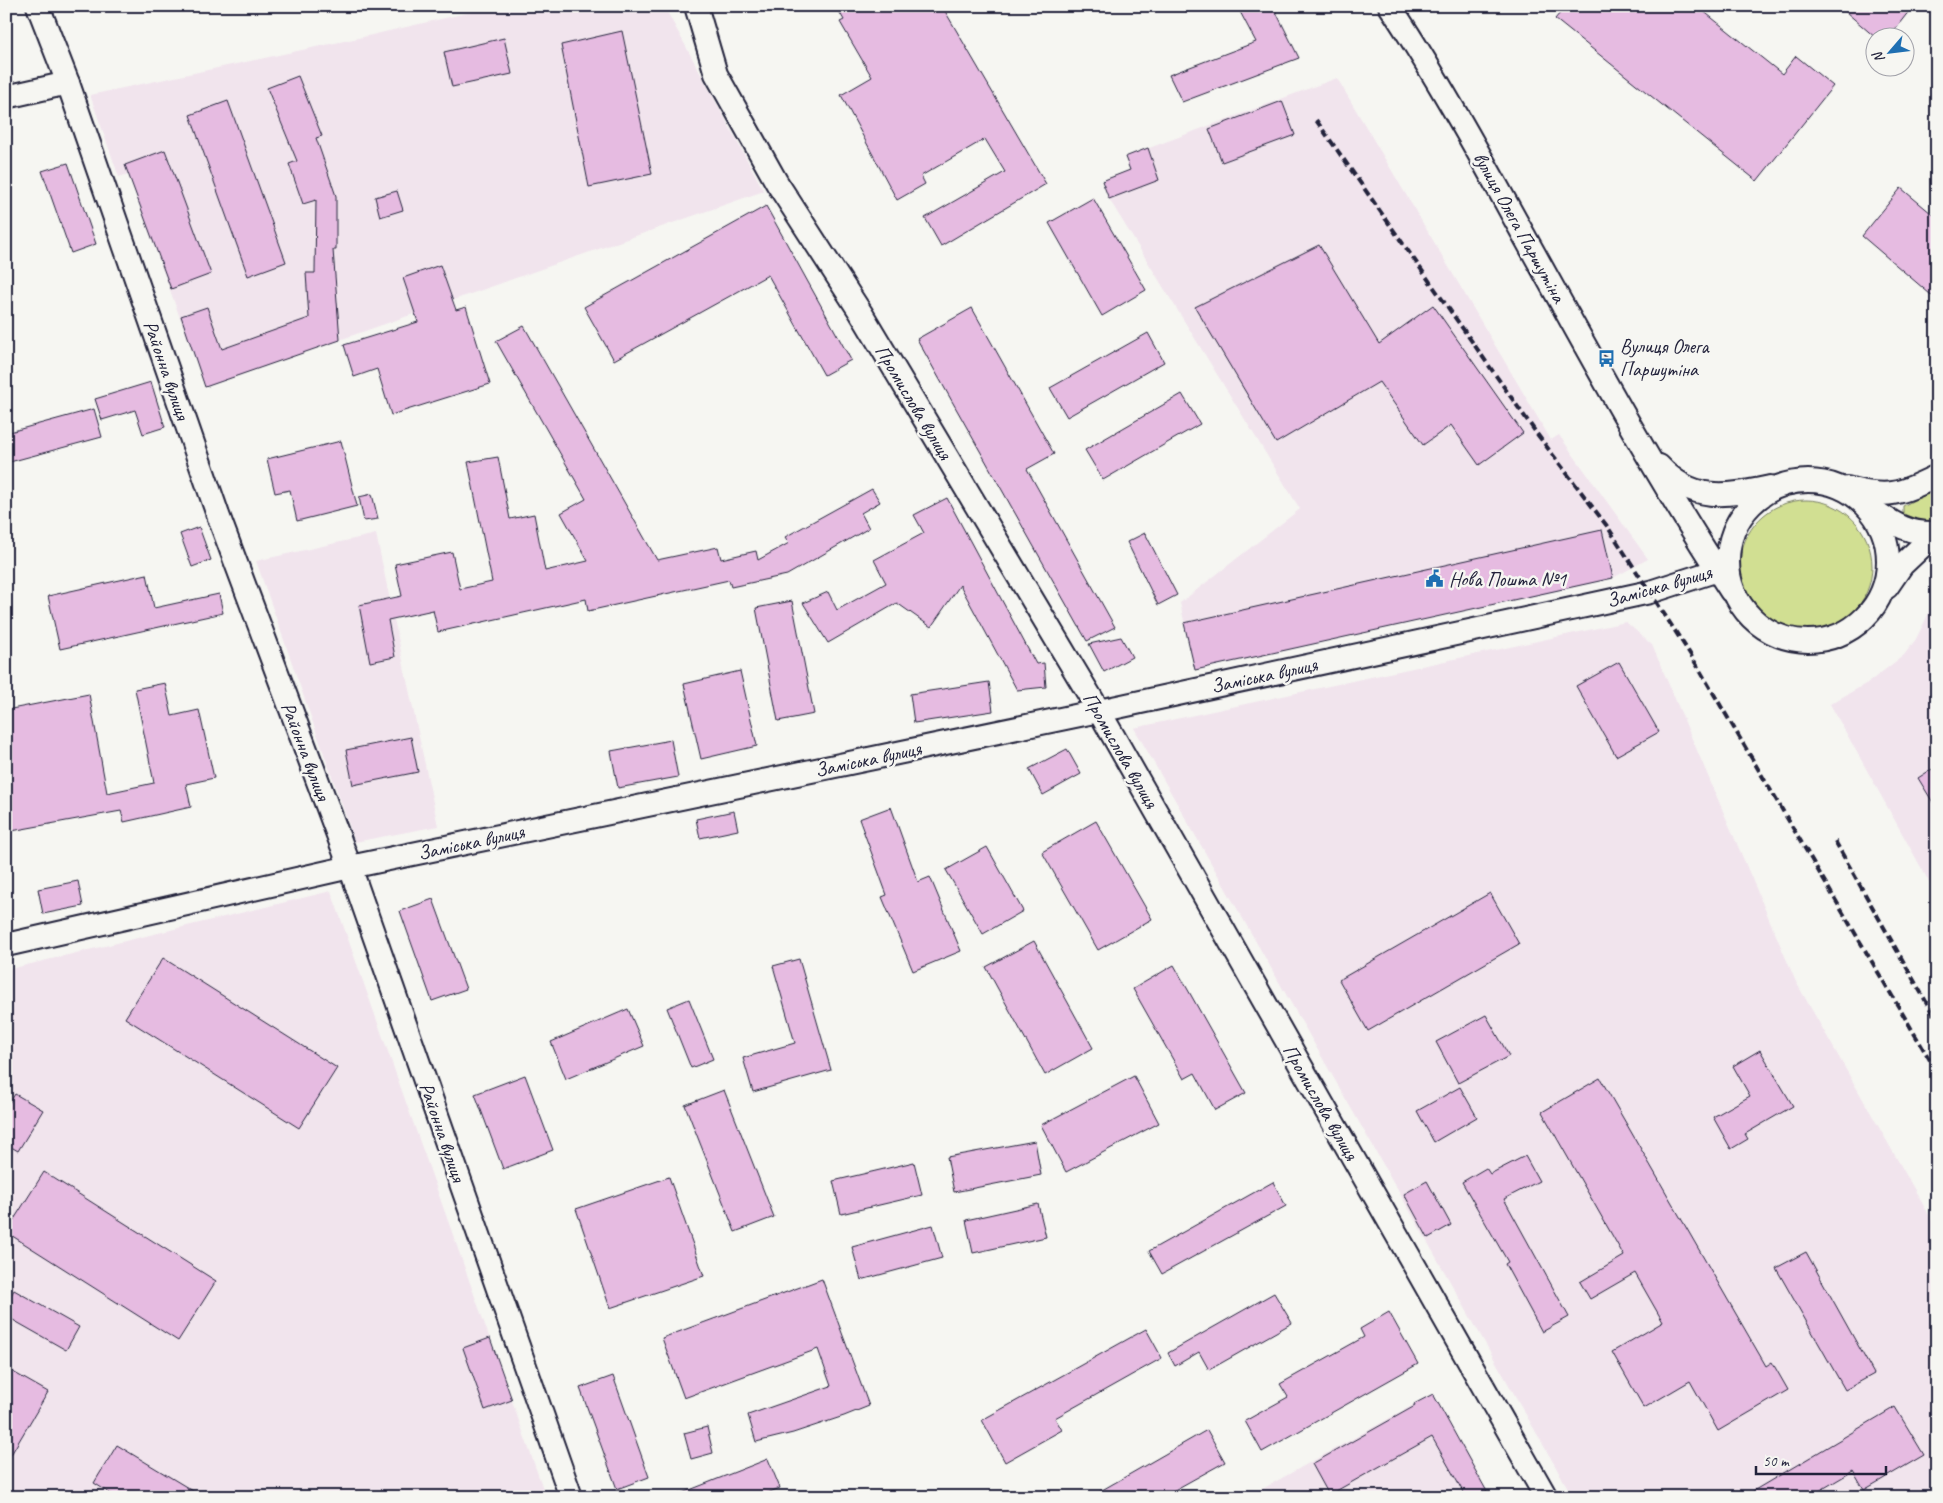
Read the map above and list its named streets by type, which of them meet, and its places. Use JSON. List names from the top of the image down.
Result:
{
  "streets": {
    "street": [
      "вулиця Олега Паршутіна",
      "Районна вулиця",
      "Промислова вулиця",
      "Заміська вулиця"
    ]
  },
  "crossings": [
    ["вулиця Олега Паршутіна", "Заміська вулиця"],
    ["Районна вулиця", "Заміська вулиця"],
    ["Промислова вулиця", "Заміська вулиця"]
  ],
  "places": {
    "bus stop": ["Вулиця Олега Паршутіна"],
    "public building": ["Нова Пошта №1"]
  },
  "scale_bar": "50 m",
  "north": "bottom left"
}
